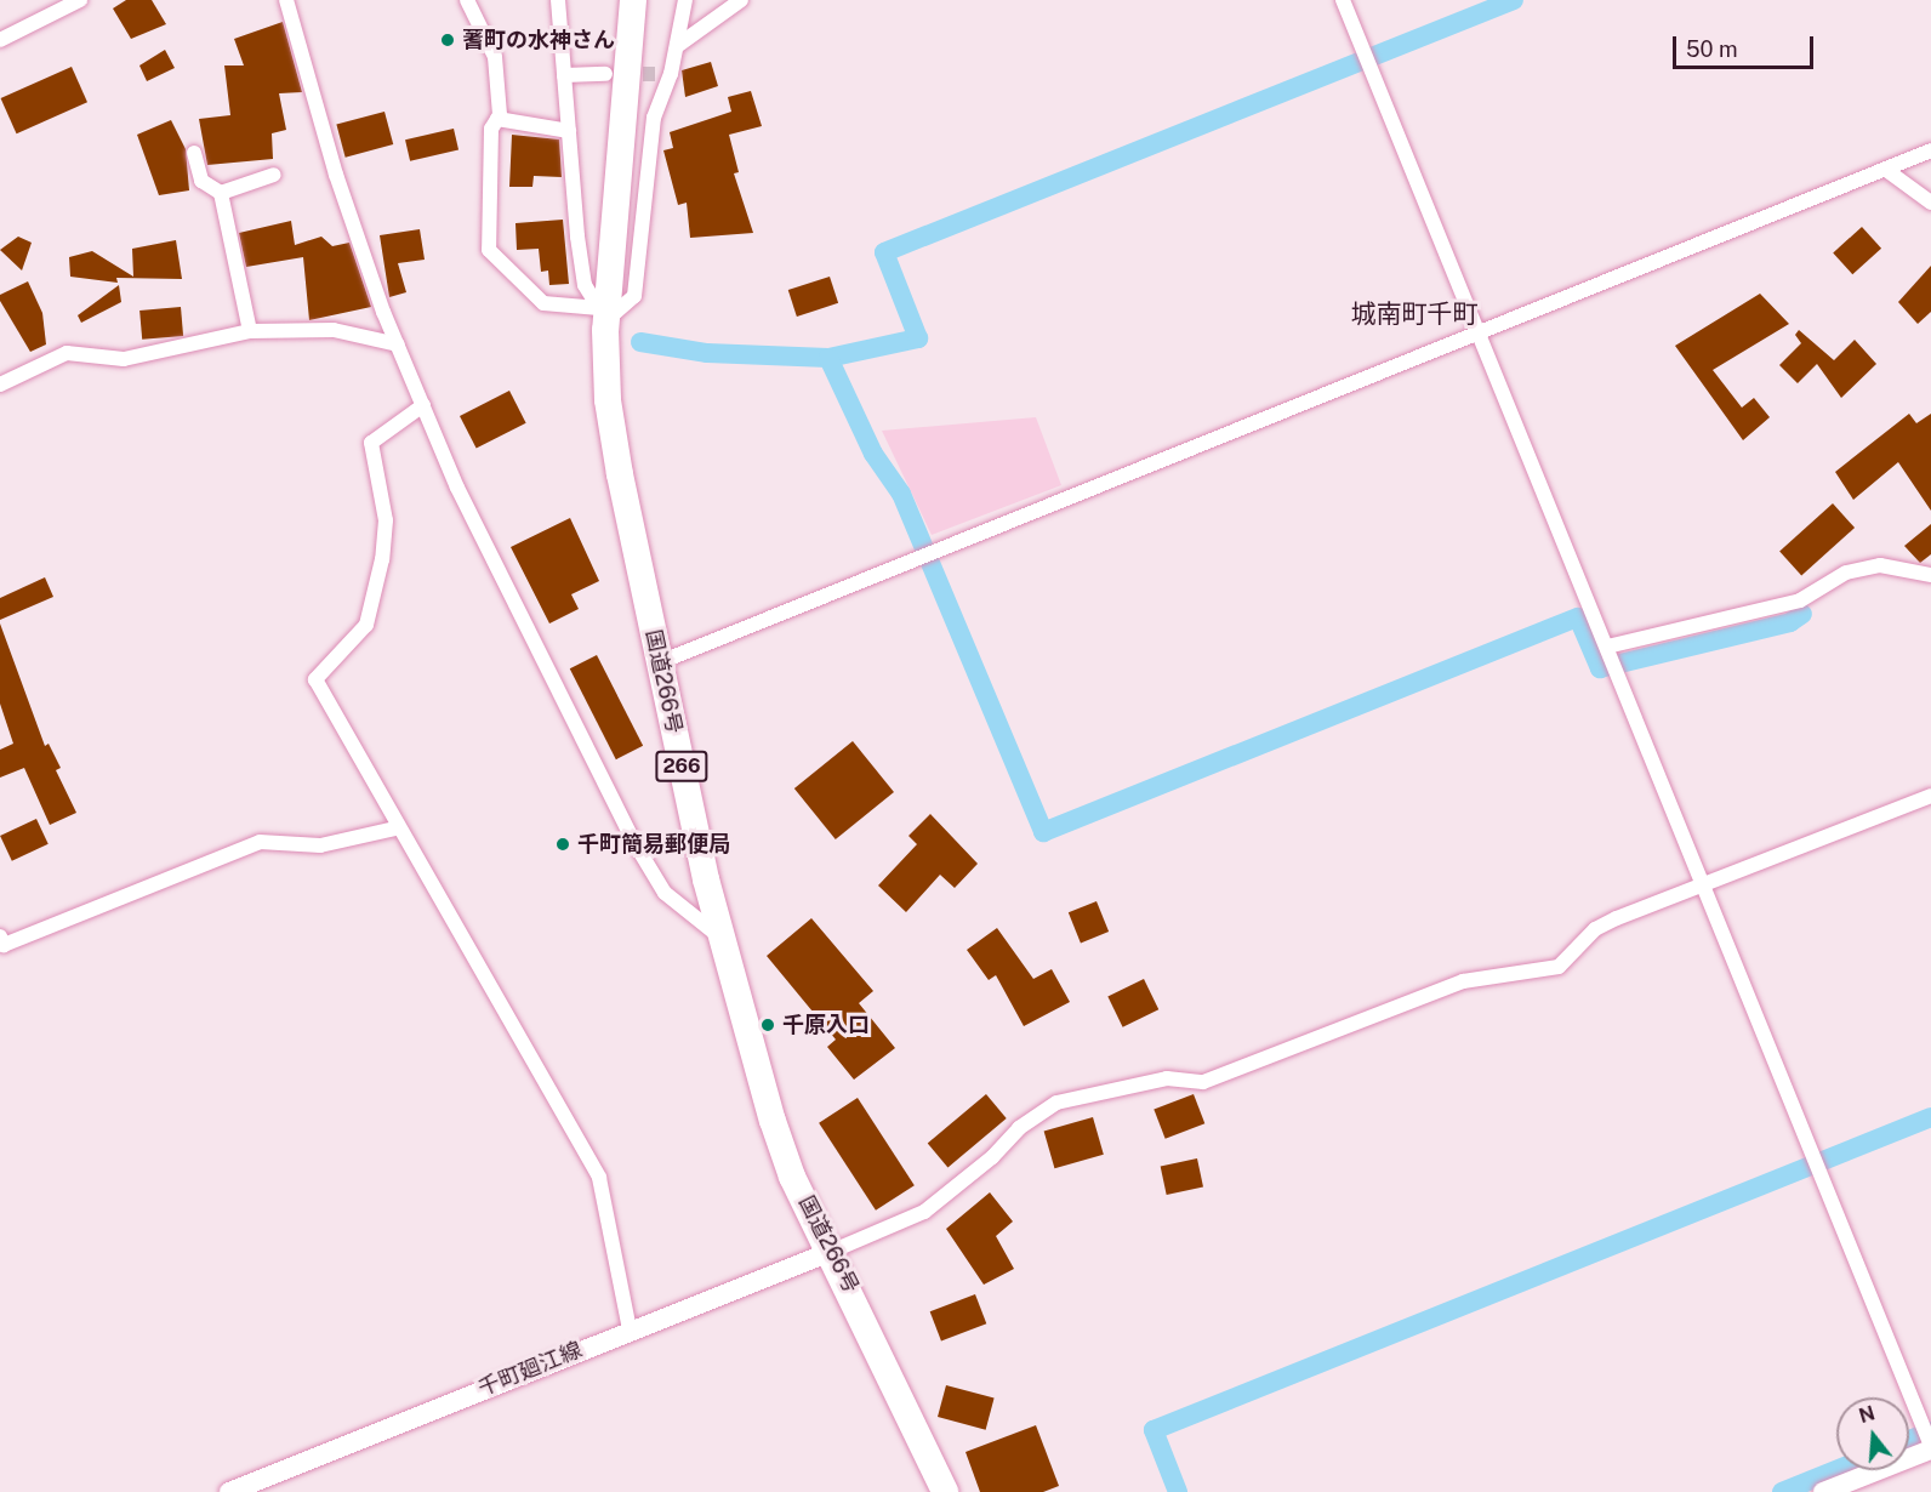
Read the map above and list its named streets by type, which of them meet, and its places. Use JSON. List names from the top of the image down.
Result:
{
  "streets": {
    "highway": ["国道266号", "266"],
    "main road": ["千町廻江線"]
  },
  "crossings": [
    ["国道266号", "千町廻江線"]
  ],
  "districts": ["城南町千町"],
  "places": ["蓍町の水神さん", "千町簡易郵便局", "千原入口"],
  "scale_bar": "50 m",
  "north": "top"
}
